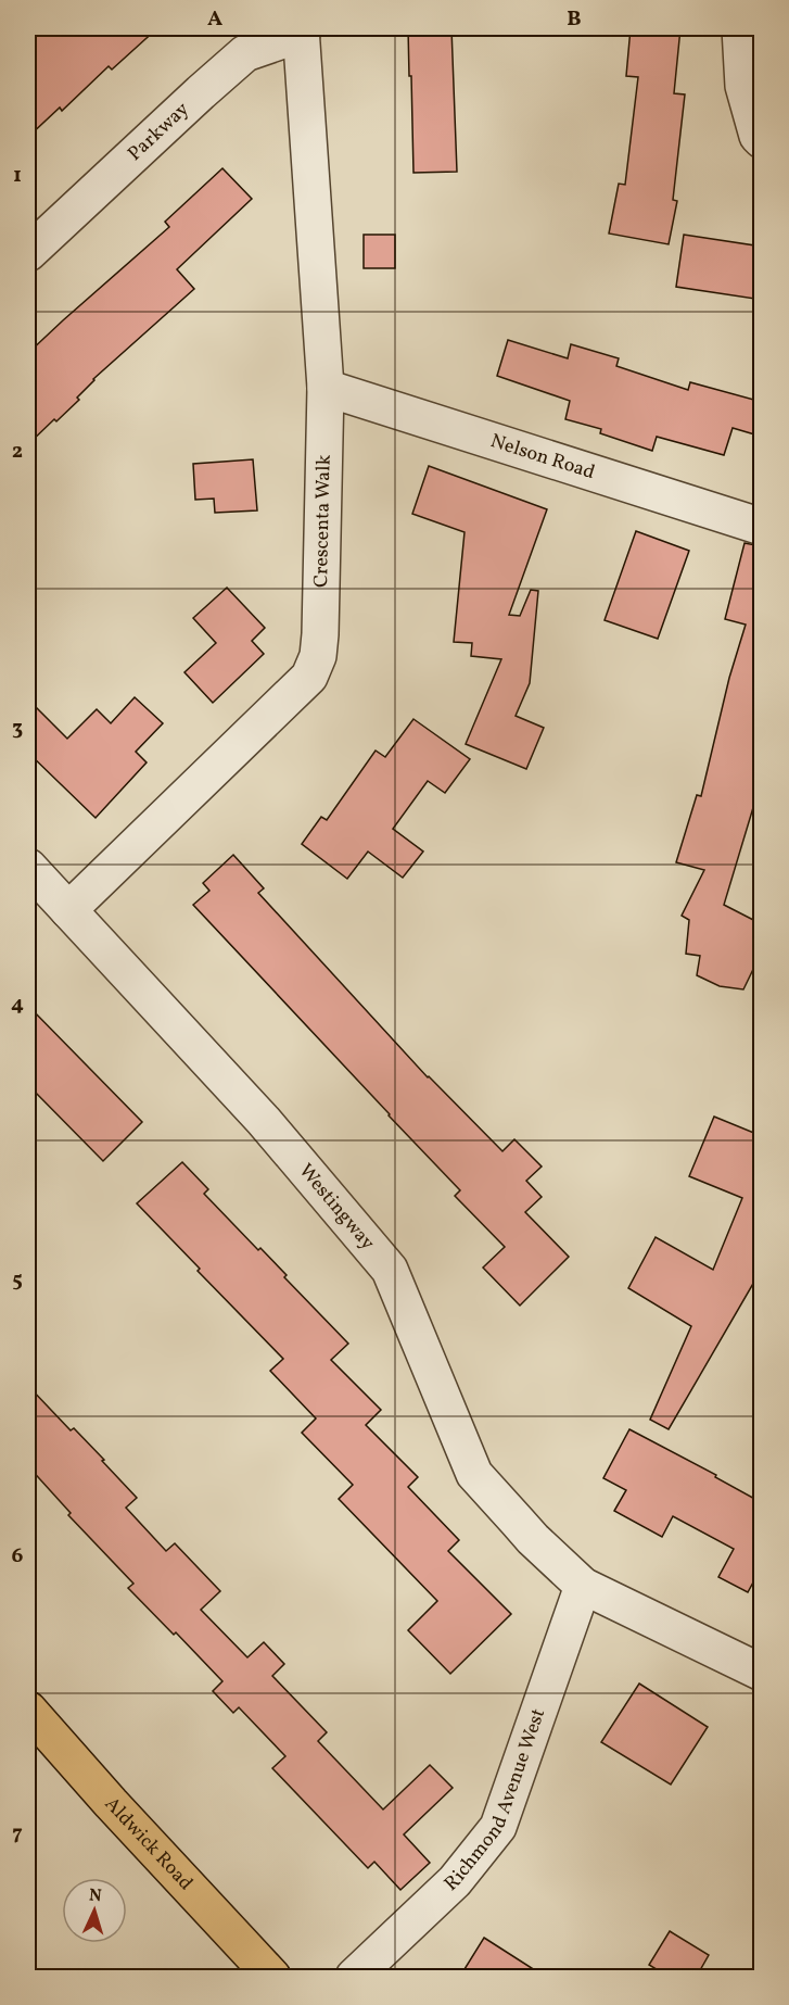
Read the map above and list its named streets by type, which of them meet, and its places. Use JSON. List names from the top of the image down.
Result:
{
  "streets": {
    "main road": ["Aldwick Road"],
    "street": [
      "Parkway",
      "Nelson Road",
      "Crescenta Walk",
      "Westingway",
      "Richmond Avenue West"
    ]
  },
  "crossings": [
    ["Parkway", "Crescenta Walk"],
    ["Nelson Road", "Crescenta Walk"],
    ["Crescenta Walk", "Westingway"],
    ["Westingway", "Richmond Avenue West"]
  ],
  "north": "top",
  "grid": {
    "columns": ["A", "B"],
    "rows": [
      "1",
      "2",
      "3",
      "4",
      "5",
      "6",
      "7"
    ]
  }
}
